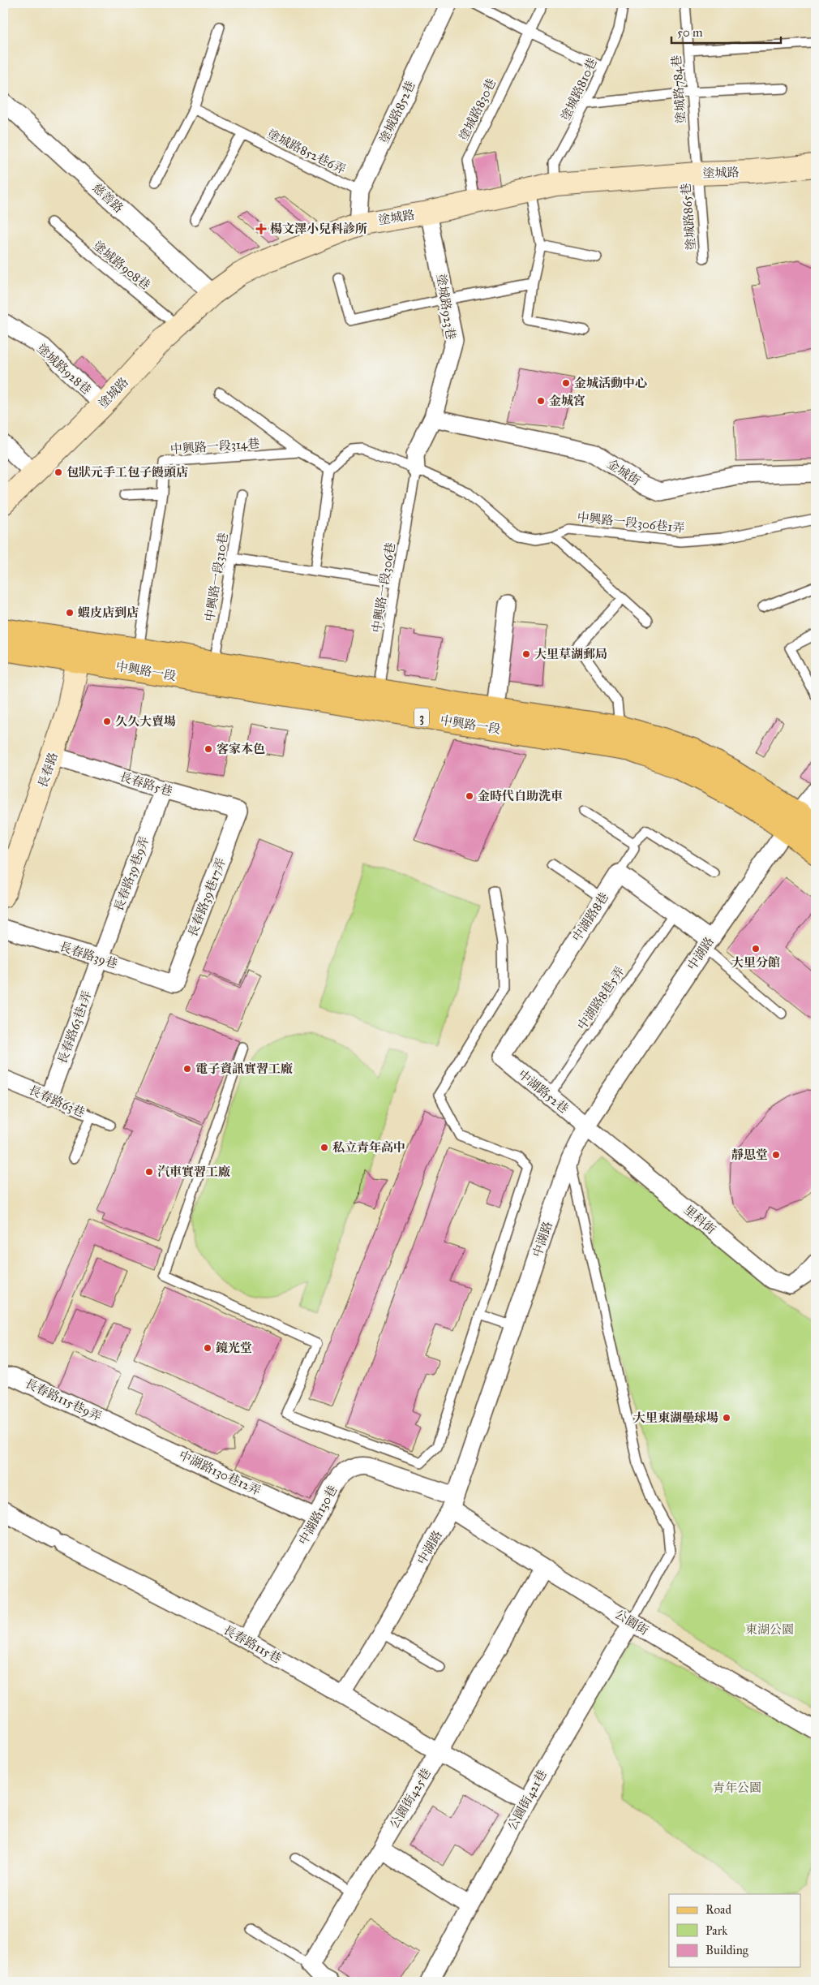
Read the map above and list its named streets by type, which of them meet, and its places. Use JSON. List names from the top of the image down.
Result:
{
  "streets": {
    "main road": ["中興路一段", "3"],
    "street": [
      "塗城路852巷",
      "塗城路",
      "慈善路",
      "塗城路923巷",
      "塗城路928巷",
      "金城街",
      "長春路",
      "長春路5巷",
      "長春路39巷9弄",
      "長春路39巷17弄",
      "中湖路8巷",
      "中湖路",
      "長春路39巷",
      "長春路63巷1弄",
      "中湖路52巷",
      "長春路63巷",
      "里科街",
      "長春路115巷9弄",
      "中湖路130巷12弄",
      "中湖路130巷",
      "公園街",
      "長春路115巷",
      "公園街425巷",
      "公園街421巷"
    ],
    "lane": [
      "塗城路810巷",
      "塗城路784巷",
      "塗城路830巷",
      "塗城路852巷6弄",
      "塗城路865巷",
      "塗城路908巷",
      "中興路一段314巷",
      "中興路一段306巷1弄",
      "中興路一段310巷",
      "中興路一段306巷",
      "中湖路8巷5弄"
    ]
  },
  "crossings": [
    ["塗城路810巷", "塗城路"],
    ["塗城路784巷", "塗城路"],
    ["塗城路784巷", "塗城路865巷"],
    ["塗城路830巷", "塗城路"],
    ["塗城路852巷", "塗城路852巷6弄"],
    ["塗城路852巷", "塗城路"],
    ["塗城路", "慈善路"],
    ["塗城路", "塗城路865巷"],
    ["塗城路", "塗城路908巷"],
    ["塗城路", "塗城路923巷"],
    ["塗城路", "塗城路928巷"],
    ["塗城路923巷", "金城街"],
    ["塗城路923巷", "中興路一段306巷1弄"],
    ["塗城路923巷", "中興路一段306巷"],
    ["中興路一段314巷", "中興路一段306巷1弄"],
    ["中興路一段314巷", "中興路一段"],
    ["中興路一段306巷1弄", "中興路一段306巷"],
    ["中興路一段310巷", "中興路一段"],
    ["中興路一段306巷", "中興路一段"],
    ["中興路一段", "長春路"],
    ["中興路一段", "中湖路"],
    ["長春路", "長春路5巷"],
    ["長春路5巷", "長春路39巷9弄"],
    ["長春路5巷", "長春路39巷17弄"],
    ["長春路39巷9弄", "長春路39巷"],
    ["長春路39巷9弄", "長春路63巷1弄"],
    ["長春路39巷17弄", "長春路39巷"],
    ["中湖路8巷", "中湖路52巷"],
    ["中湖路", "中湖路52巷"],
    ["中湖路", "里科街"],
    ["中湖路", "中湖路130巷"],
    ["中湖路", "公園街"],
    ["中湖路", "長春路115巷"],
    ["長春路39巷", "長春路63巷1弄"],
    ["中湖路8巷5弄", "中湖路52巷"],
    ["長春路63巷1弄", "長春路63巷"],
    ["中湖路52巷", "里科街"],
    ["長春路115巷9弄", "中湖路130巷12弄"],
    ["中湖路130巷12弄", "中湖路130巷"],
    ["中湖路130巷", "公園街"],
    ["中湖路130巷", "長春路115巷"],
    ["公園街", "公園街425巷"],
    ["公園街", "公園街421巷"],
    ["長春路115巷", "公園街425巷"],
    ["長春路115巷", "公園街421巷"]
  ],
  "parks": ["東湖公園", "青年公園"],
  "places": {
    "health": ["楊文澤小兒科診所"],
    "other": [
      "金城活動中心",
      "金城宮",
      "包狀元手工包子饅頭店",
      "蝦皮店到店",
      "大里草湖郵局",
      "久久大賣場",
      "客家本色",
      "金時代自助洗車",
      "大里分館",
      "電子資訊實習工廠",
      "私立青年高中",
      "靜思堂",
      "汽車實習工廠",
      "鏡光堂",
      "大里東湖壘球場"
    ]
  },
  "legend": ["Road", "Park", "Building"],
  "scale_bar": "50 m"
}
